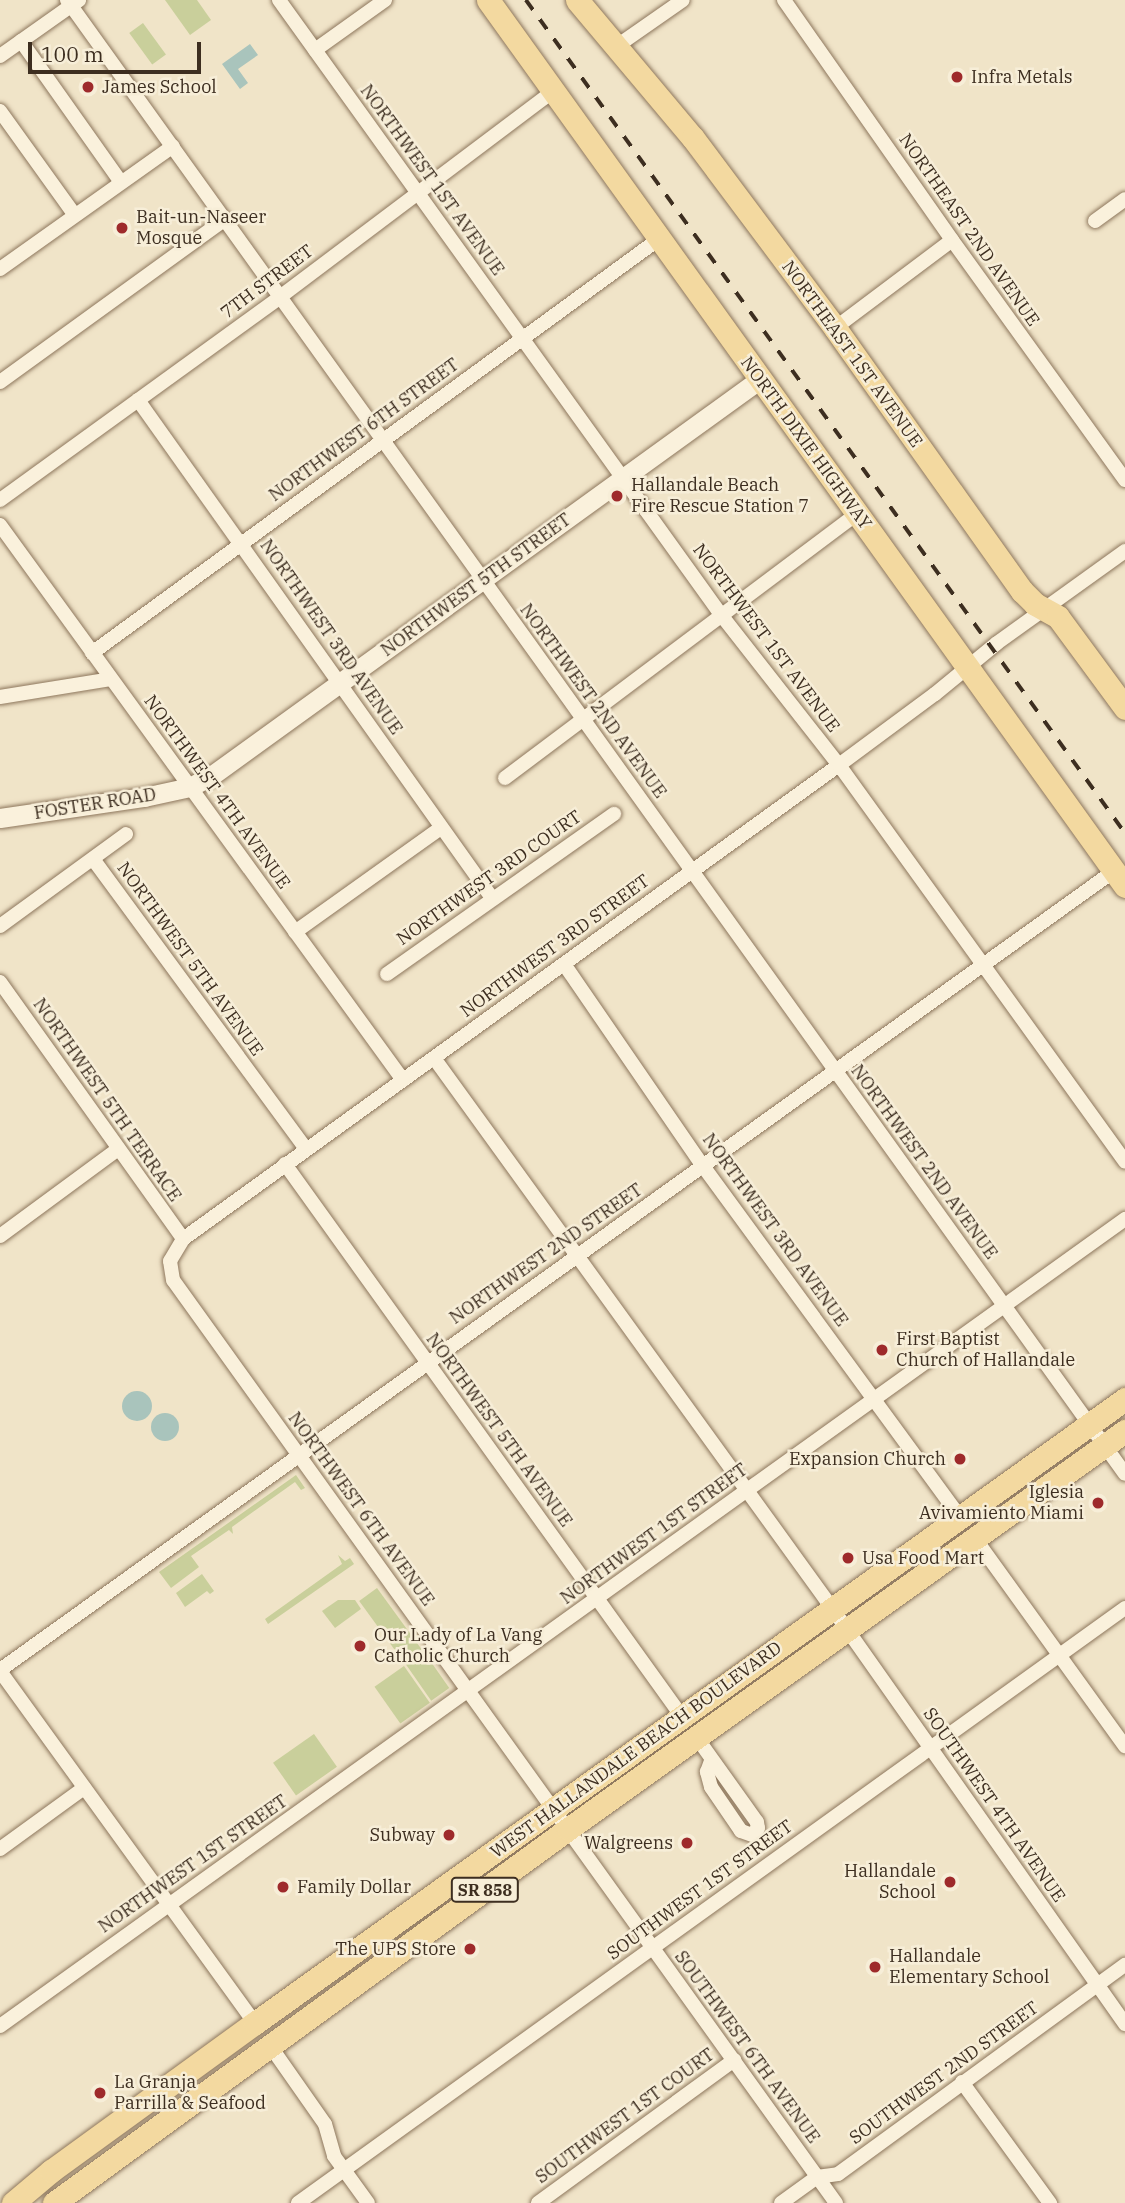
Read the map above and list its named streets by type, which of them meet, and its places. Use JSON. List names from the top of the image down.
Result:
{
  "streets": {
    "main road": [
      "NORTHEAST 1ST AVENUE",
      "NORTH DIXIE HIGHWAY",
      "WEST HALLANDALE BEACH BOULEVARD",
      "SR 858"
    ],
    "street": [
      "NORTHWEST 1ST AVENUE",
      "NORTHEAST 2ND AVENUE",
      "7TH STREET",
      "NORTHWEST 6TH STREET",
      "NORTHWEST 5TH STREET",
      "NORTHWEST 3RD AVENUE",
      "NORTHWEST 2ND AVENUE",
      "NORTHWEST 4TH AVENUE",
      "FOSTER ROAD",
      "NORTHWEST 3RD COURT",
      "NORTHWEST 3RD STREET",
      "NORTHWEST 5TH AVENUE",
      "NORTHWEST 5TH TERRACE",
      "NORTHWEST 2ND STREET",
      "NORTHWEST 6TH AVENUE",
      "NORTHWEST 1ST STREET",
      "SOUTHWEST 4TH AVENUE",
      "SOUTHWEST 1ST STREET",
      "SOUTHWEST 6TH AVENUE",
      "SOUTHWEST 2ND STREET",
      "SOUTHWEST 1ST COURT"
    ]
  },
  "crossings": [
    ["NORTHWEST 1ST AVENUE", "7TH STREET"],
    ["NORTHWEST 1ST AVENUE", "NORTHWEST 6TH STREET"],
    ["NORTHWEST 1ST AVENUE", "NORTHWEST 5TH STREET"],
    ["NORTHWEST 1ST AVENUE", "NORTHWEST 3RD STREET"],
    ["NORTHWEST 1ST AVENUE", "NORTHWEST 2ND STREET"],
    ["7TH STREET", "NORTH DIXIE HIGHWAY"],
    ["7TH STREET", "NORTHWEST 3RD AVENUE"],
    ["7TH STREET", "NORTHWEST 2ND AVENUE"],
    ["NORTHEAST 1ST AVENUE", "NORTHWEST 3RD STREET"],
    ["NORTHWEST 6TH STREET", "NORTH DIXIE HIGHWAY"],
    ["NORTHWEST 6TH STREET", "NORTHWEST 3RD AVENUE"],
    ["NORTHWEST 6TH STREET", "NORTHWEST 2ND AVENUE"],
    ["NORTHWEST 6TH STREET", "NORTHWEST 4TH AVENUE"],
    ["NORTH DIXIE HIGHWAY", "NORTHWEST 5TH STREET"],
    ["NORTH DIXIE HIGHWAY", "NORTHWEST 3RD STREET"],
    ["NORTH DIXIE HIGHWAY", "NORTHWEST 2ND STREET"],
    ["NORTHWEST 5TH STREET", "NORTHWEST 3RD AVENUE"],
    ["NORTHWEST 5TH STREET", "NORTHWEST 2ND AVENUE"],
    ["NORTHWEST 5TH STREET", "NORTHWEST 4TH AVENUE"],
    ["NORTHWEST 5TH STREET", "FOSTER ROAD"],
    ["NORTHWEST 3RD AVENUE", "NORTHWEST 3RD COURT"],
    ["NORTHWEST 3RD AVENUE", "NORTHWEST 3RD STREET"],
    ["NORTHWEST 3RD AVENUE", "NORTHWEST 2ND STREET"],
    ["NORTHWEST 3RD AVENUE", "NORTHWEST 1ST STREET"],
    ["NORTHWEST 3RD AVENUE", "WEST HALLANDALE BEACH BOULEVARD"],
    ["NORTHWEST 2ND AVENUE", "NORTHWEST 3RD STREET"],
    ["NORTHWEST 2ND AVENUE", "NORTHWEST 2ND STREET"],
    ["NORTHWEST 2ND AVENUE", "NORTHWEST 1ST STREET"],
    ["NORTHWEST 2ND AVENUE", "WEST HALLANDALE BEACH BOULEVARD"],
    ["NORTHWEST 4TH AVENUE", "FOSTER ROAD"],
    ["NORTHWEST 4TH AVENUE", "NORTHWEST 3RD STREET"],
    ["NORTHWEST 3RD STREET", "NORTHWEST 5TH AVENUE"],
    ["NORTHWEST 3RD STREET", "NORTHWEST 5TH TERRACE"],
    ["NORTHWEST 3RD STREET", "NORTHWEST 6TH AVENUE"],
    ["NORTHWEST 5TH AVENUE", "NORTHWEST 2ND STREET"],
    ["NORTHWEST 5TH AVENUE", "NORTHWEST 1ST STREET"],
    ["NORTHWEST 5TH AVENUE", "WEST HALLANDALE BEACH BOULEVARD"],
    ["NORTHWEST 2ND STREET", "NORTHWEST 6TH AVENUE"],
    ["NORTHWEST 6TH AVENUE", "NORTHWEST 1ST STREET"],
    ["NORTHWEST 6TH AVENUE", "WEST HALLANDALE BEACH BOULEVARD"],
    ["NORTHWEST 6TH AVENUE", "SOUTHWEST 6TH AVENUE"],
    ["WEST HALLANDALE BEACH BOULEVARD", "SOUTHWEST 4TH AVENUE"],
    ["WEST HALLANDALE BEACH BOULEVARD", "SOUTHWEST 6TH AVENUE"],
    ["SOUTHWEST 4TH AVENUE", "SOUTHWEST 1ST STREET"],
    ["SOUTHWEST 4TH AVENUE", "SOUTHWEST 2ND STREET"],
    ["SOUTHWEST 1ST STREET", "SOUTHWEST 6TH AVENUE"],
    ["SOUTHWEST 6TH AVENUE", "SOUTHWEST 2ND STREET"],
    ["SOUTHWEST 6TH AVENUE", "SOUTHWEST 1ST COURT"]
  ],
  "places": [
    "Infra Metals",
    "James School",
    "Bait-un-Naseer Mosque",
    "Hallandale Beach Fire Rescue Station 7",
    "First Baptist Church of Hallandale",
    "Expansion Church",
    "Iglesia Avivamiento Miami",
    "Usa Food Mart",
    "Our Lady of La Vang Catholic Church",
    "Subway",
    "Walgreens",
    "Hallandale School",
    "Family Dollar",
    "The UPS Store",
    "Hallandale Elementary School",
    "La Granja Parrilla & Seafood"
  ],
  "scale_bar": "100 m"
}
